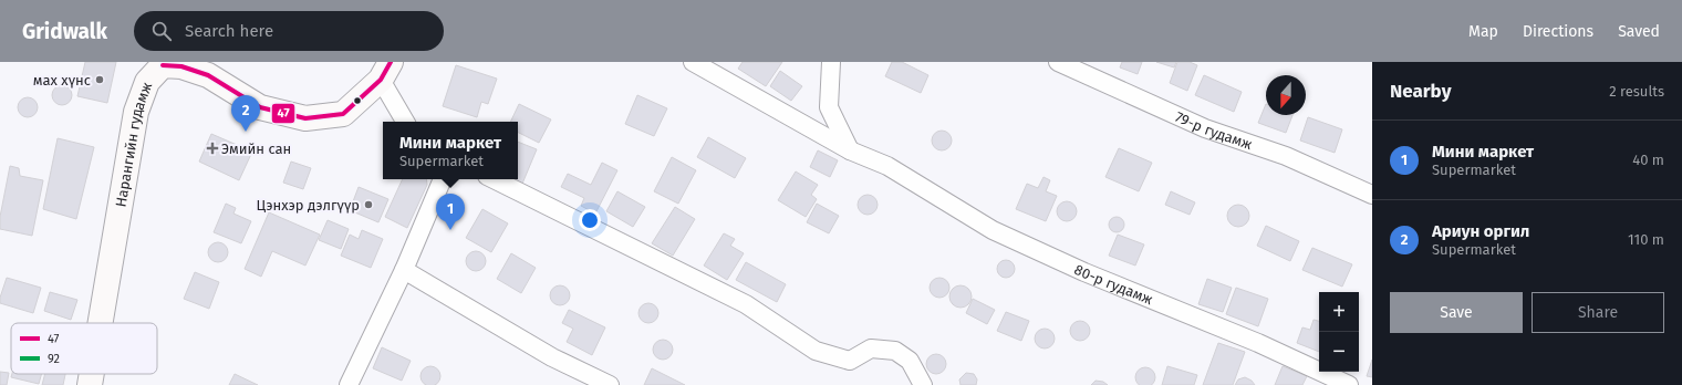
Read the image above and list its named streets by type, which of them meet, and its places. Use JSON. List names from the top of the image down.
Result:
{
  "streets": {
    "main road": ["Нарангийн гудамж"],
    "street": ["79-р гудамж", "80-р гудамж"]
  },
  "places": {
    "other": ["мах хүнс", "Цэнхэр дэлгүүр"],
    "health": ["Эмийн сан"]
  },
  "lines": ["transit line 47"],
  "legend": ["47", "92"],
  "north": "bottom",
  "page": {
    "header": "Gridwalk",
    "search": "Search here",
    "nav": ["Map", "Directions", "Saved"],
    "heading": ["Nearby", "2 results"],
    "pins": ["2", "1"],
    "list": [
      {
        "mark": "1",
        "name": "Мини маркет",
        "note": "Supermarket",
        "value": "40 m"
      },
      {
        "mark": "2",
        "name": "Ариун оргил",
        "note": "Supermarket",
        "value": "110 m"
      }
    ],
    "popup": ["Мини маркет", "Supermarket"],
    "buttons": ["Save", "Share"],
    "map_buttons": ["+", "−"]
  }
}
